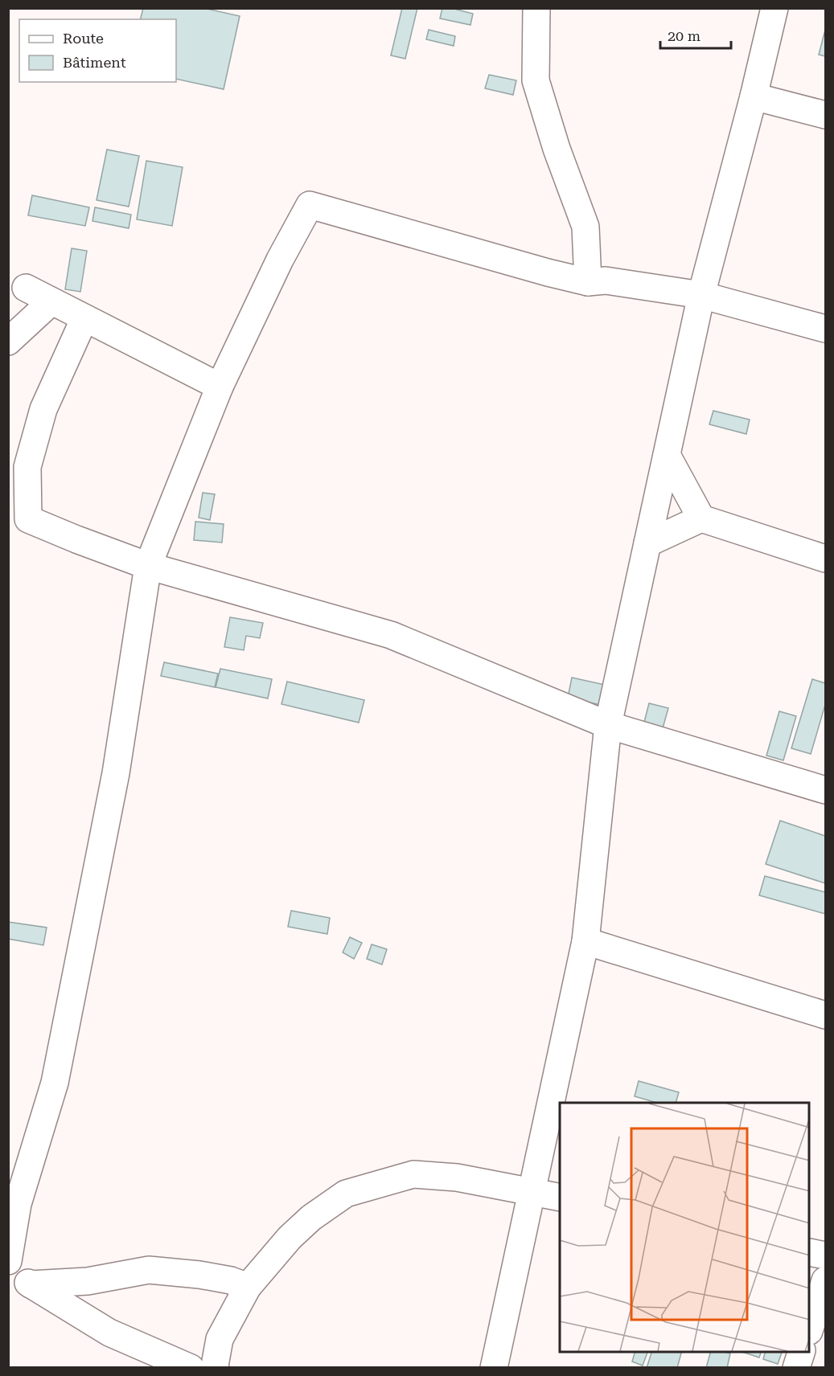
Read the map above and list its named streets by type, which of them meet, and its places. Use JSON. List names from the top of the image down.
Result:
{
  "legend": ["Route", "Bâtiment"],
  "scale_bar": "20 m"
}
